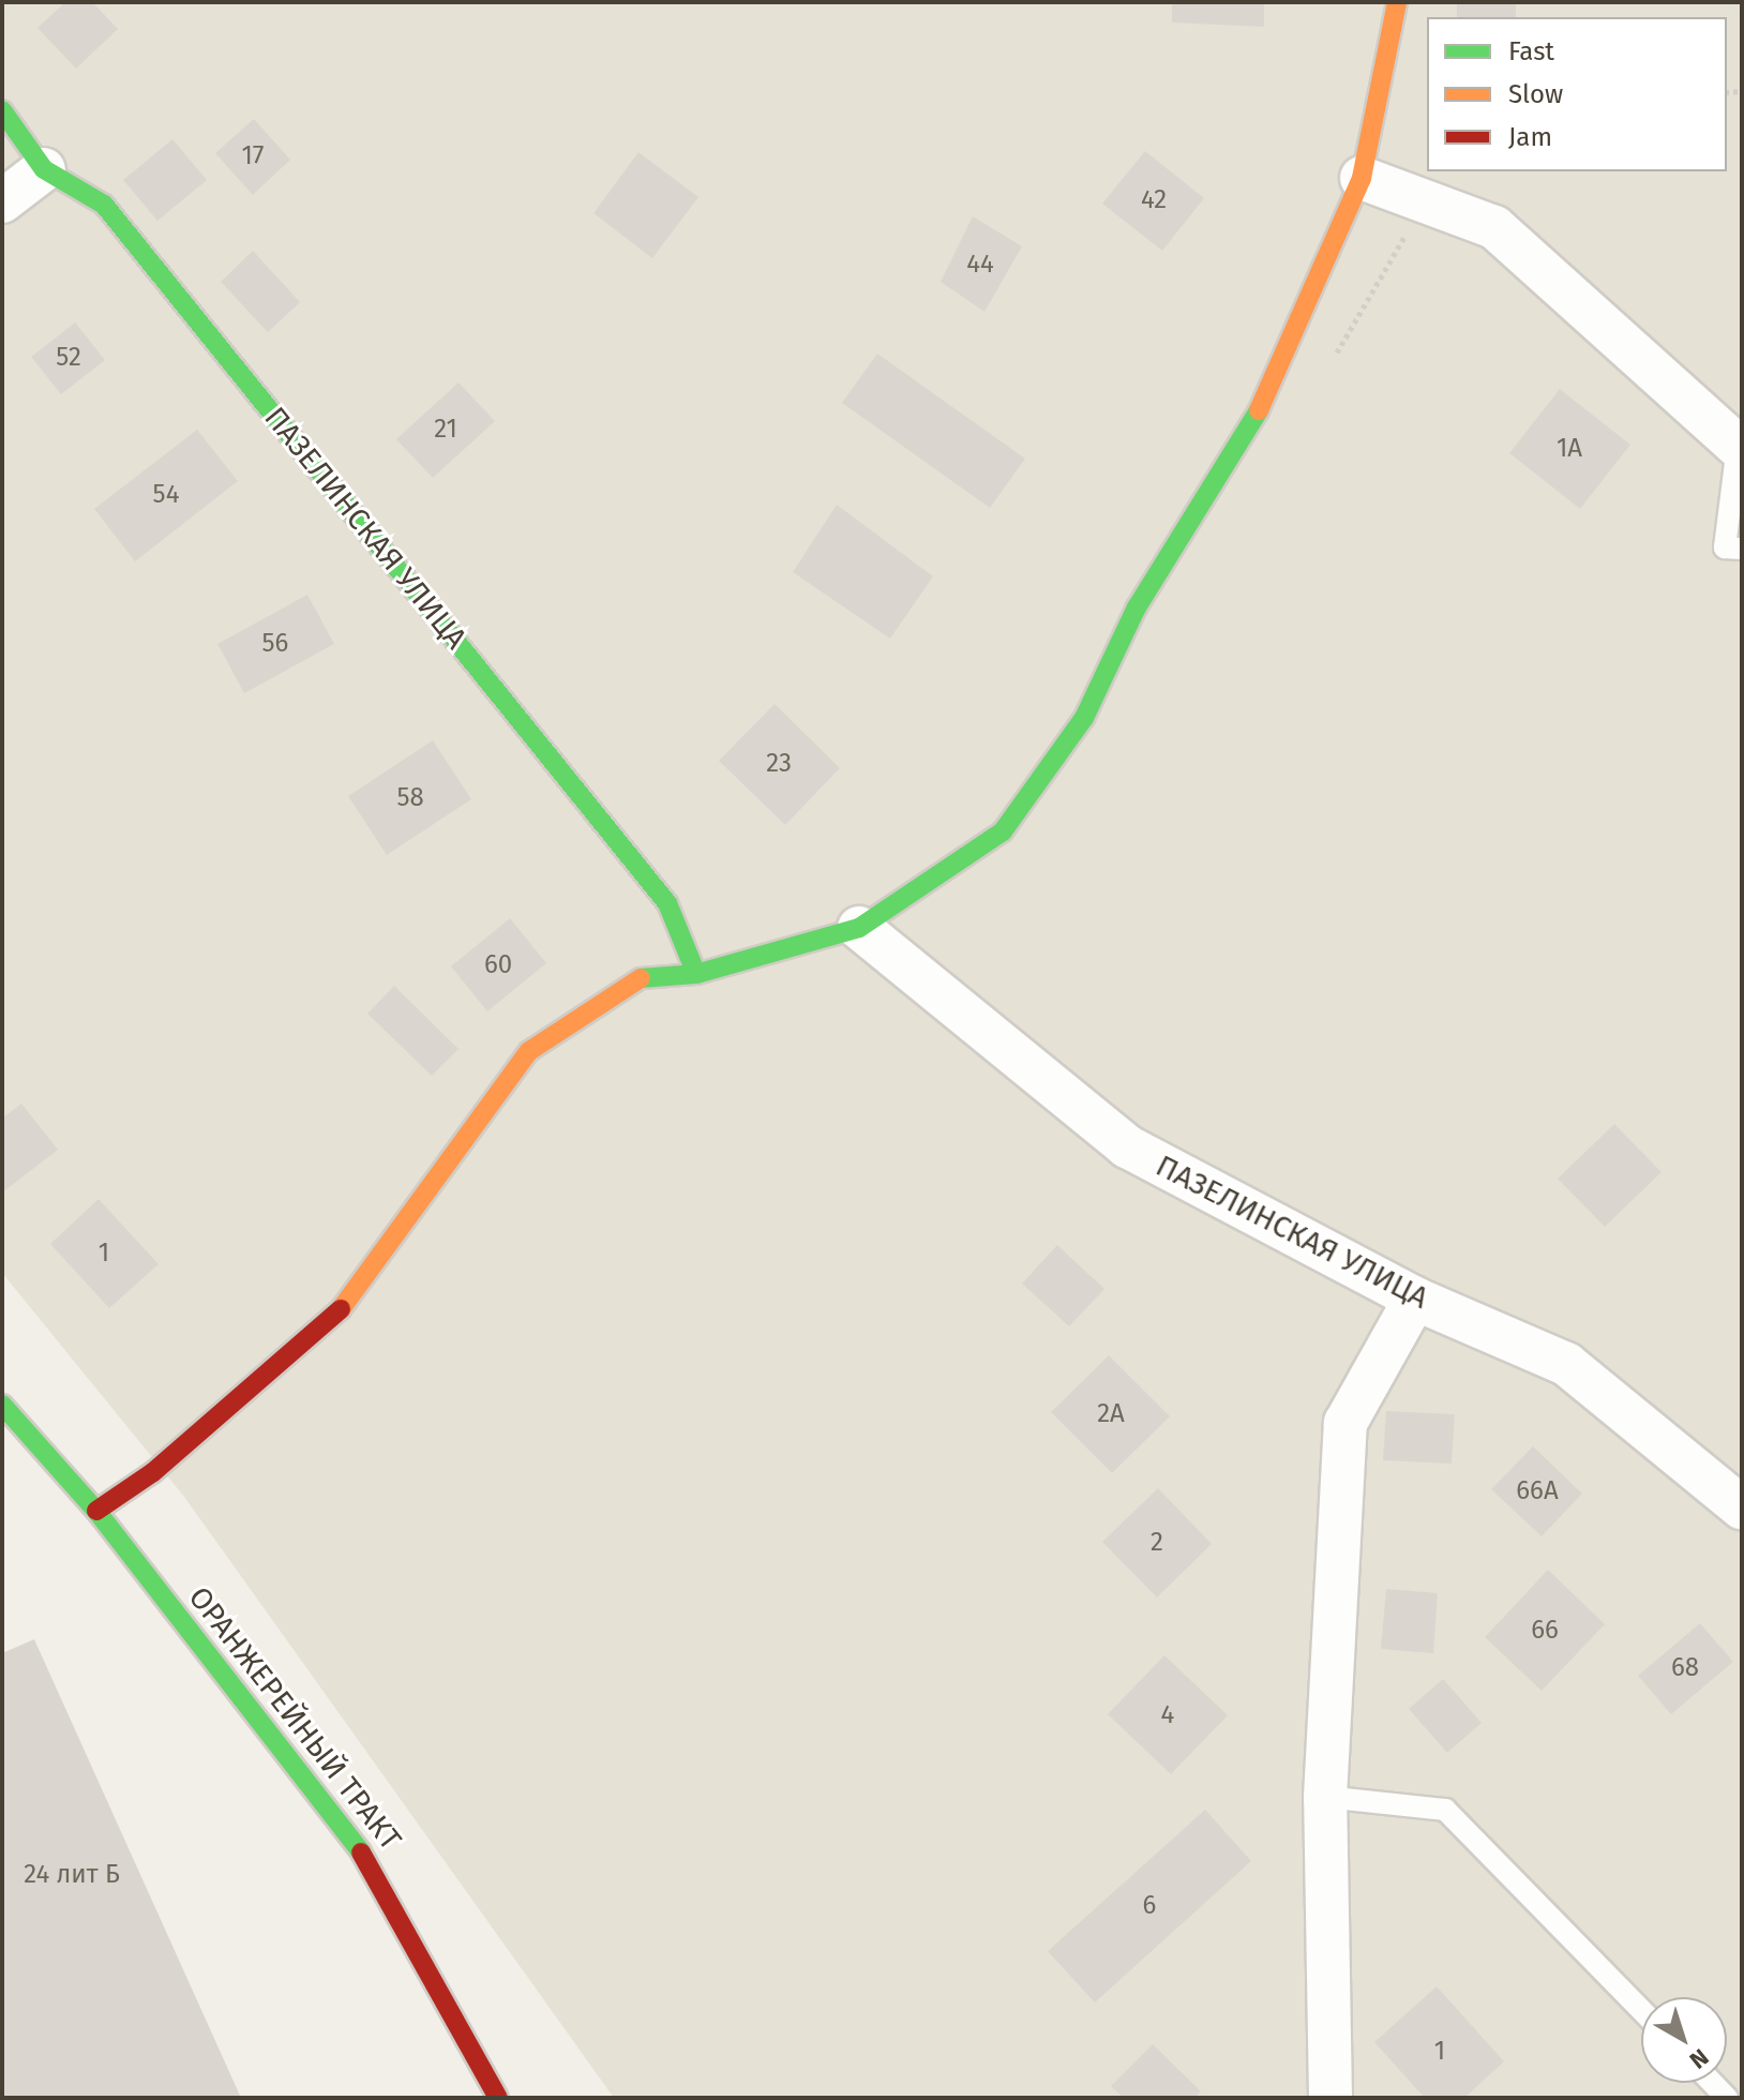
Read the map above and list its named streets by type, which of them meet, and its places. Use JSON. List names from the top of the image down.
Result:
{
  "streets": {
    "street": ["ПАЗЕЛИНСКАЯ УЛИЦА", "ОРАНЖЕРЕЙНЫЙ ТРАКТ"]
  },
  "house_numbers": [
    "17",
    "42",
    "44",
    "52",
    "21",
    "1А",
    "54",
    "56",
    "23",
    "58",
    "60",
    "1",
    "2А",
    "66А",
    "2",
    "66",
    "68",
    "4",
    "24 лит Б",
    "6",
    "1"
  ],
  "legend": ["Fast", "Slow", "Jam"],
  "north": "bottom right"
}
